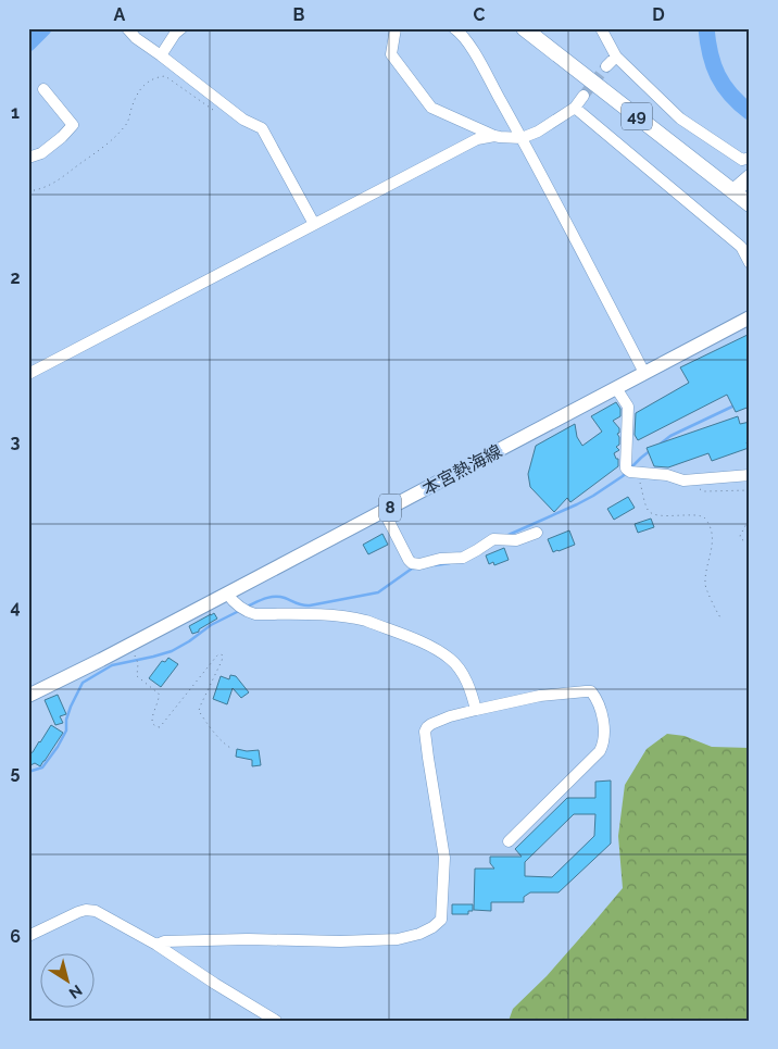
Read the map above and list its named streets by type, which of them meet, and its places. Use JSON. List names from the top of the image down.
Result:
{
  "streets": {
    "highway": ["49"],
    "main road": ["本宮熱海線", "8"]
  },
  "north": "bottom right",
  "grid": {
    "columns": [
      "A",
      "B",
      "C",
      "D"
    ],
    "rows": [
      "1",
      "2",
      "3",
      "4",
      "5",
      "6"
    ]
  }
}
